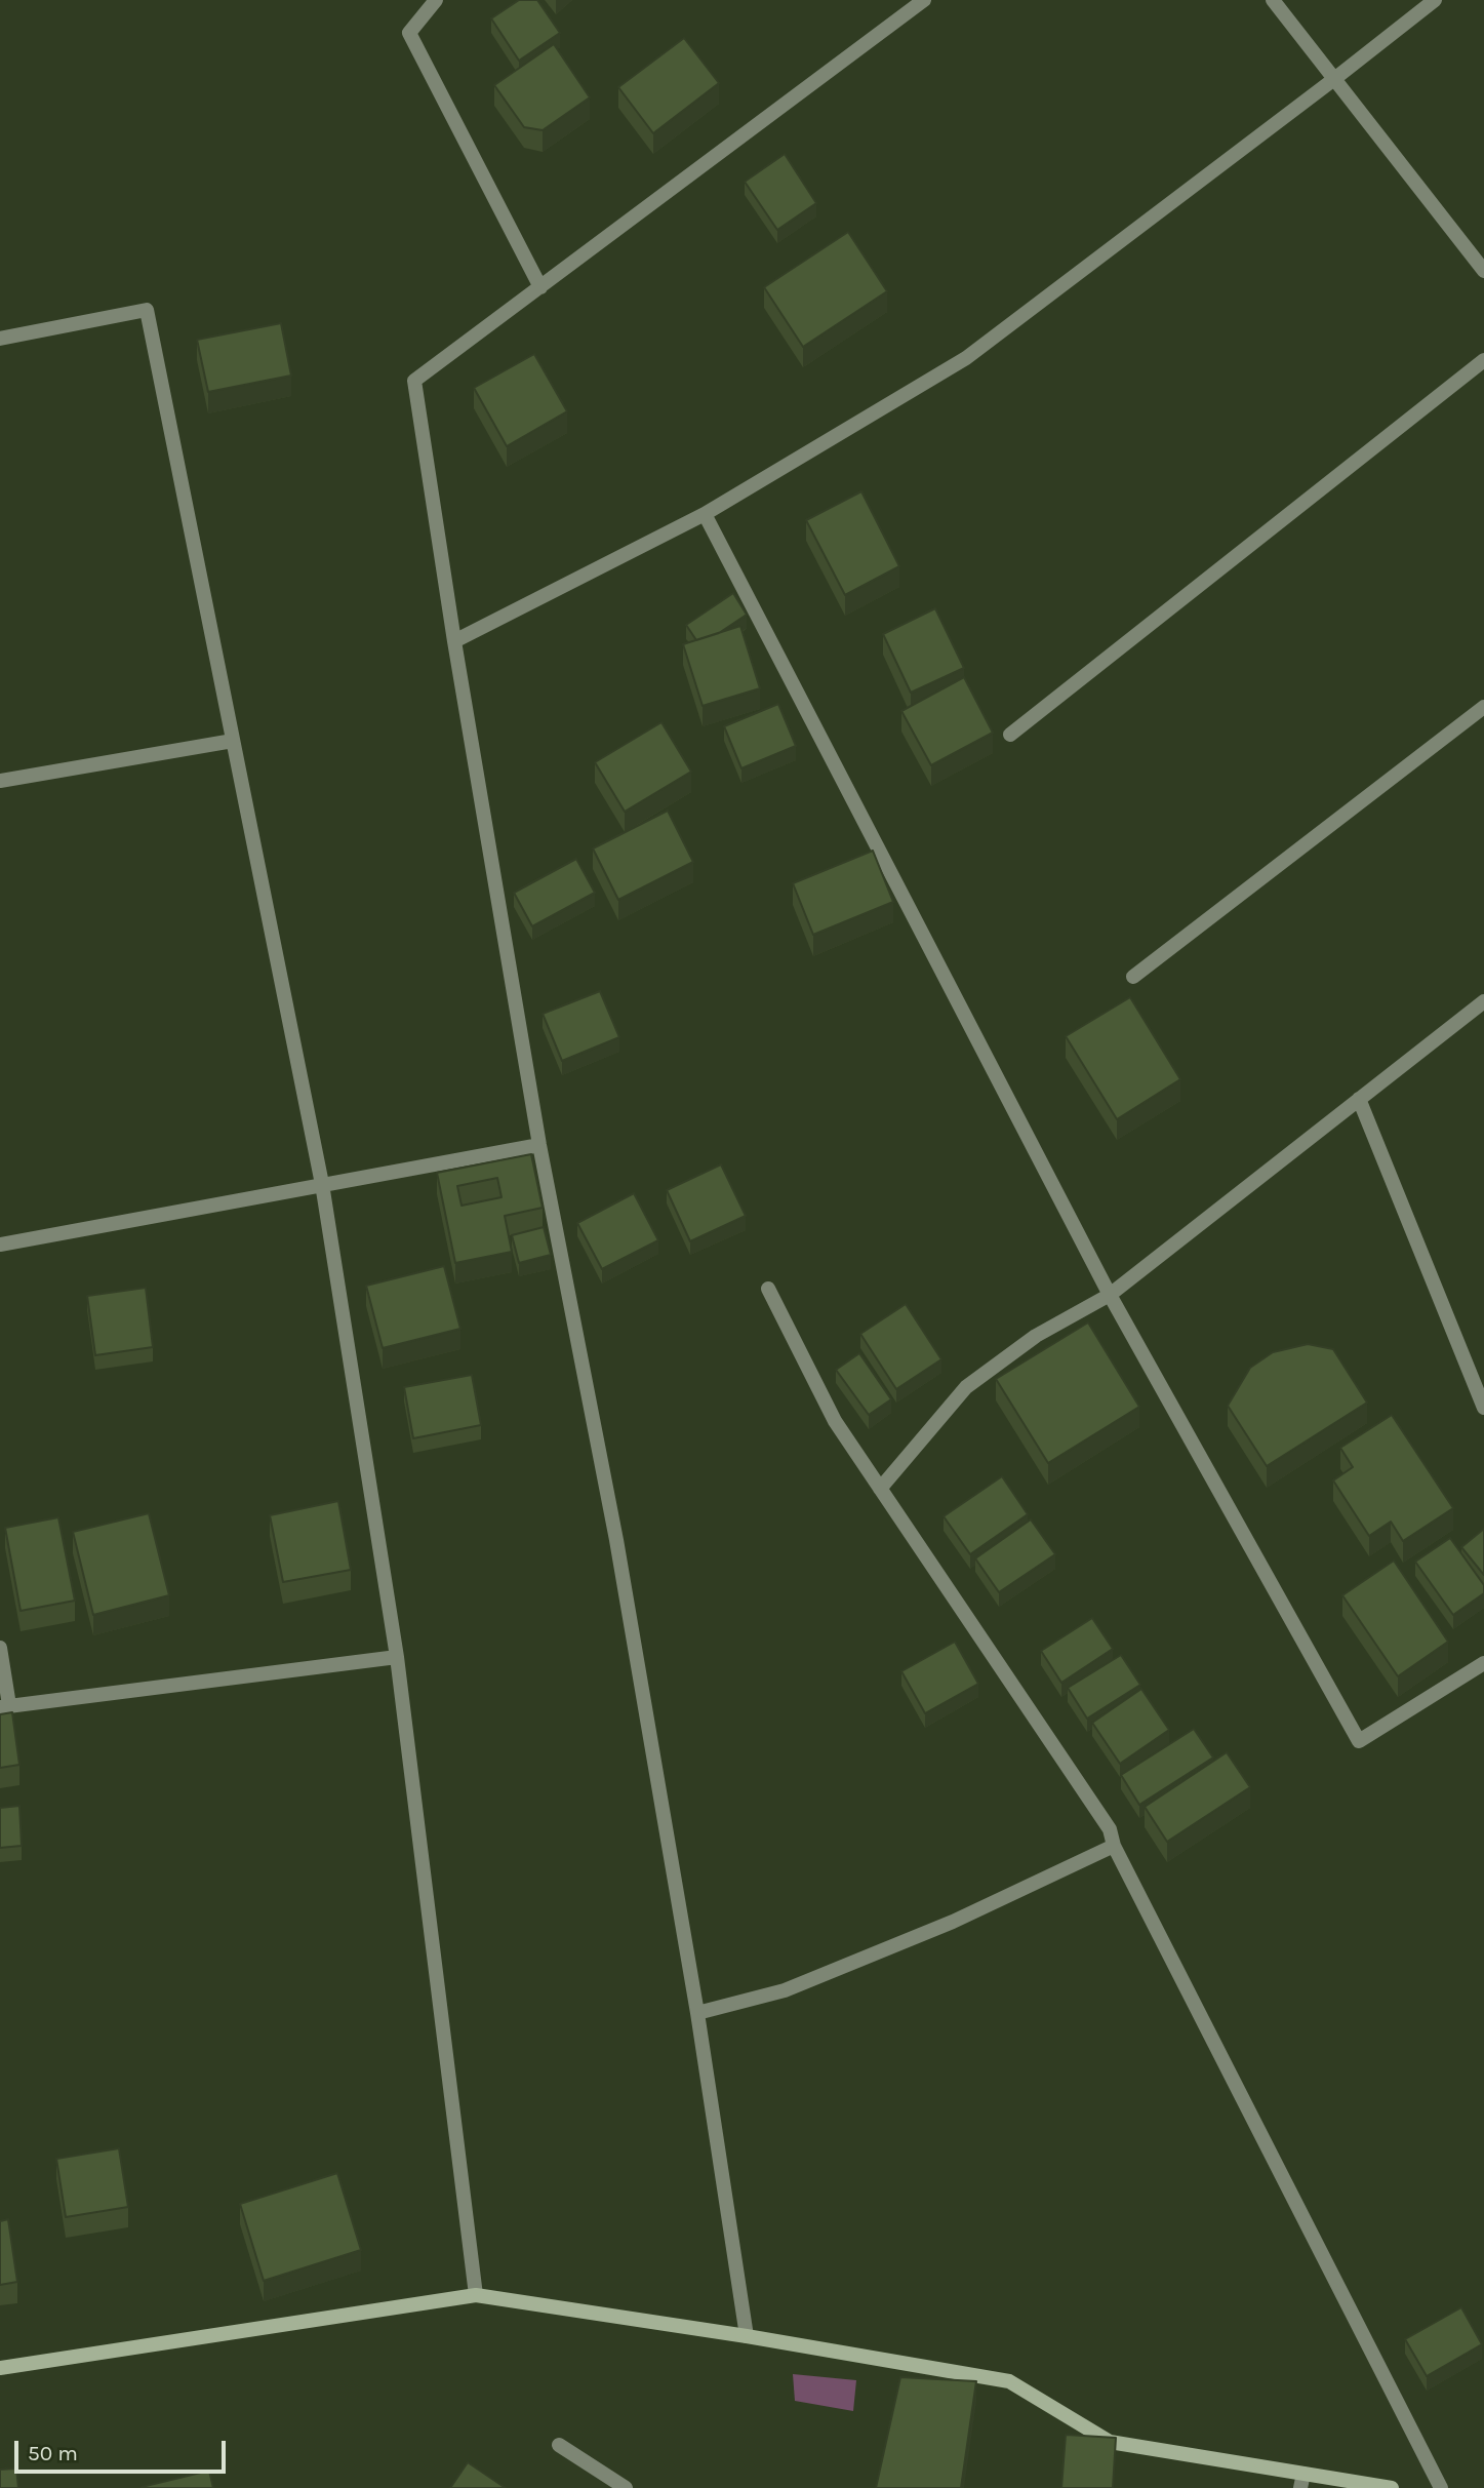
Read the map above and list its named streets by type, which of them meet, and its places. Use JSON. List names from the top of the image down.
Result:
{
  "scale_bar": "50 m"
}
